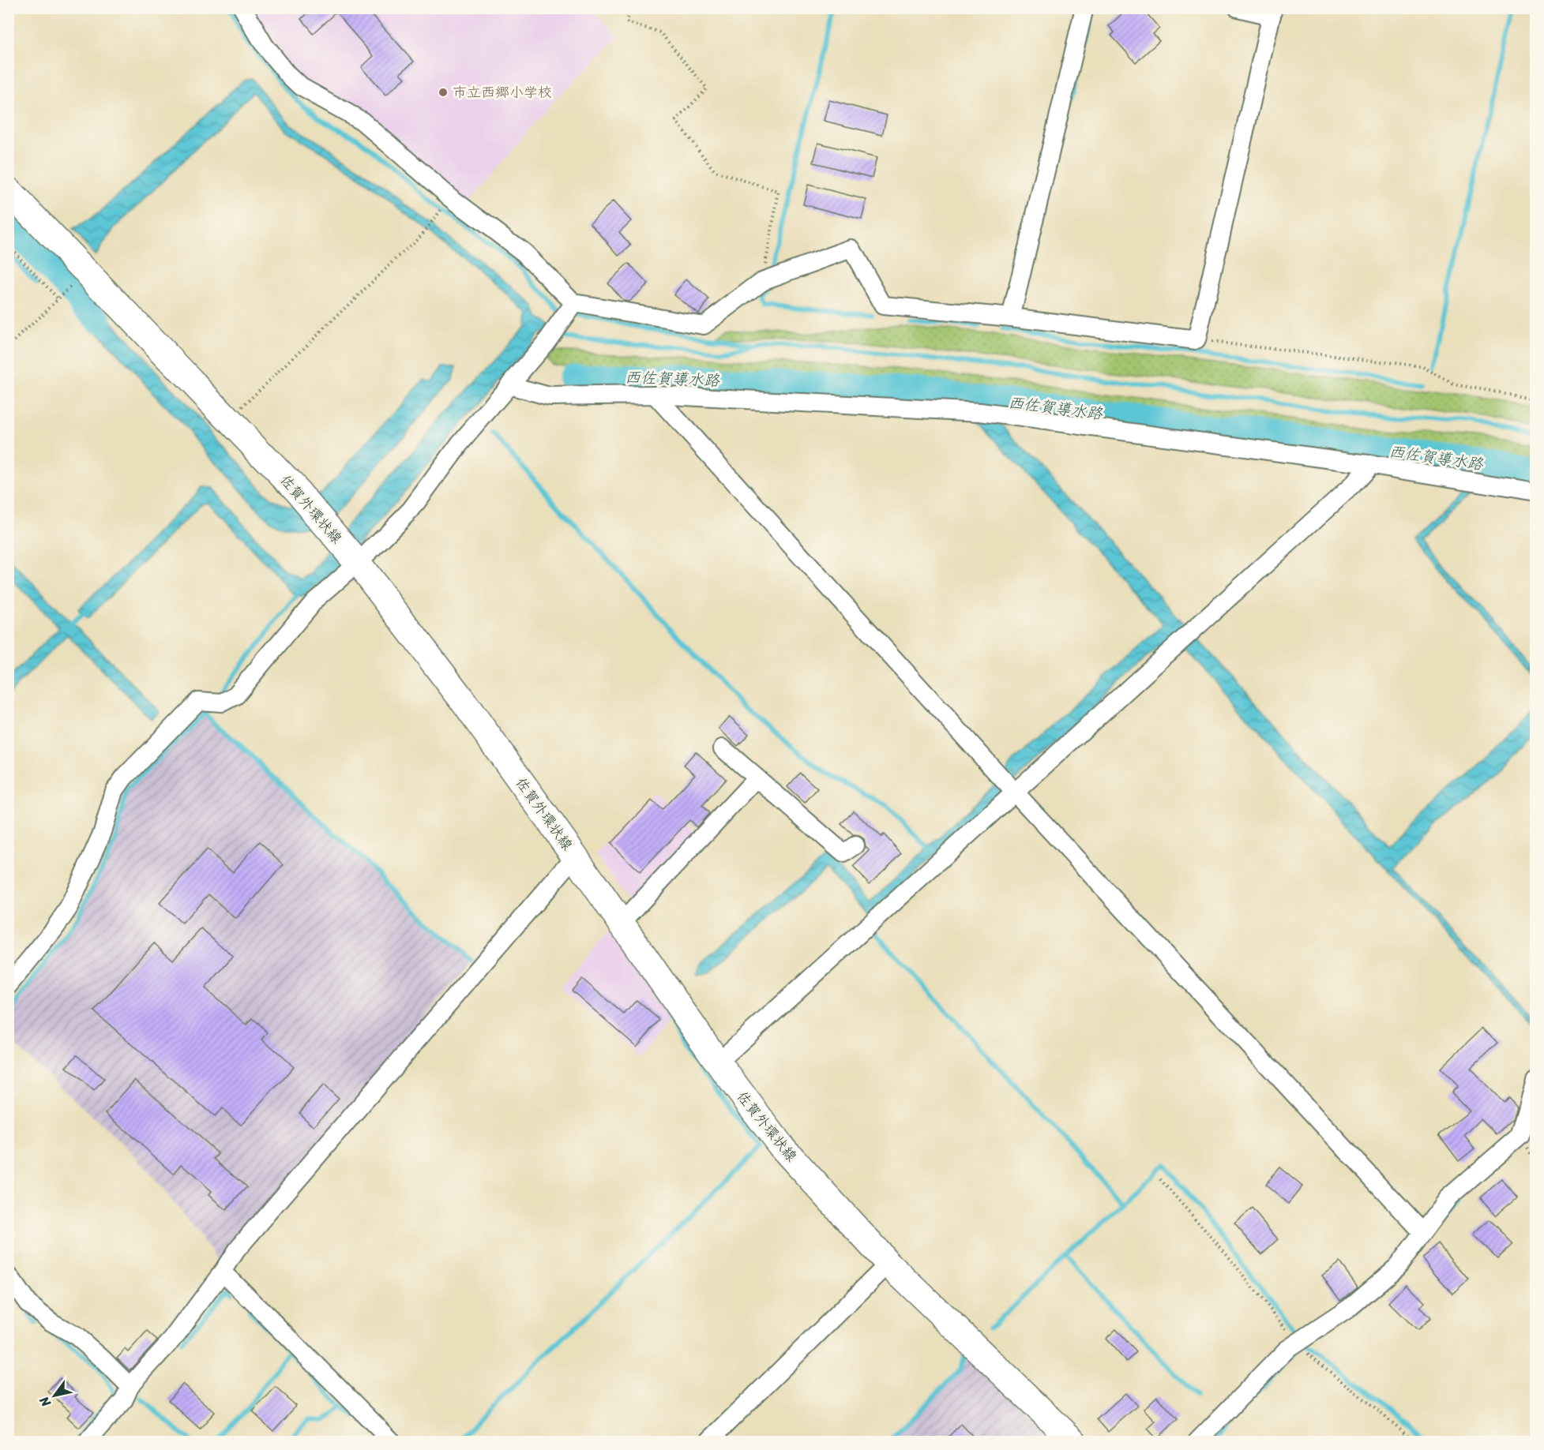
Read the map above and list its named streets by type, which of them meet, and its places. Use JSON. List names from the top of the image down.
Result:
{
  "streets": {
    "main road": ["佐賀外環状線"]
  },
  "water": ["西佐賀導水路"],
  "places": ["市立西郷小学校"],
  "north": "bottom left"
}
